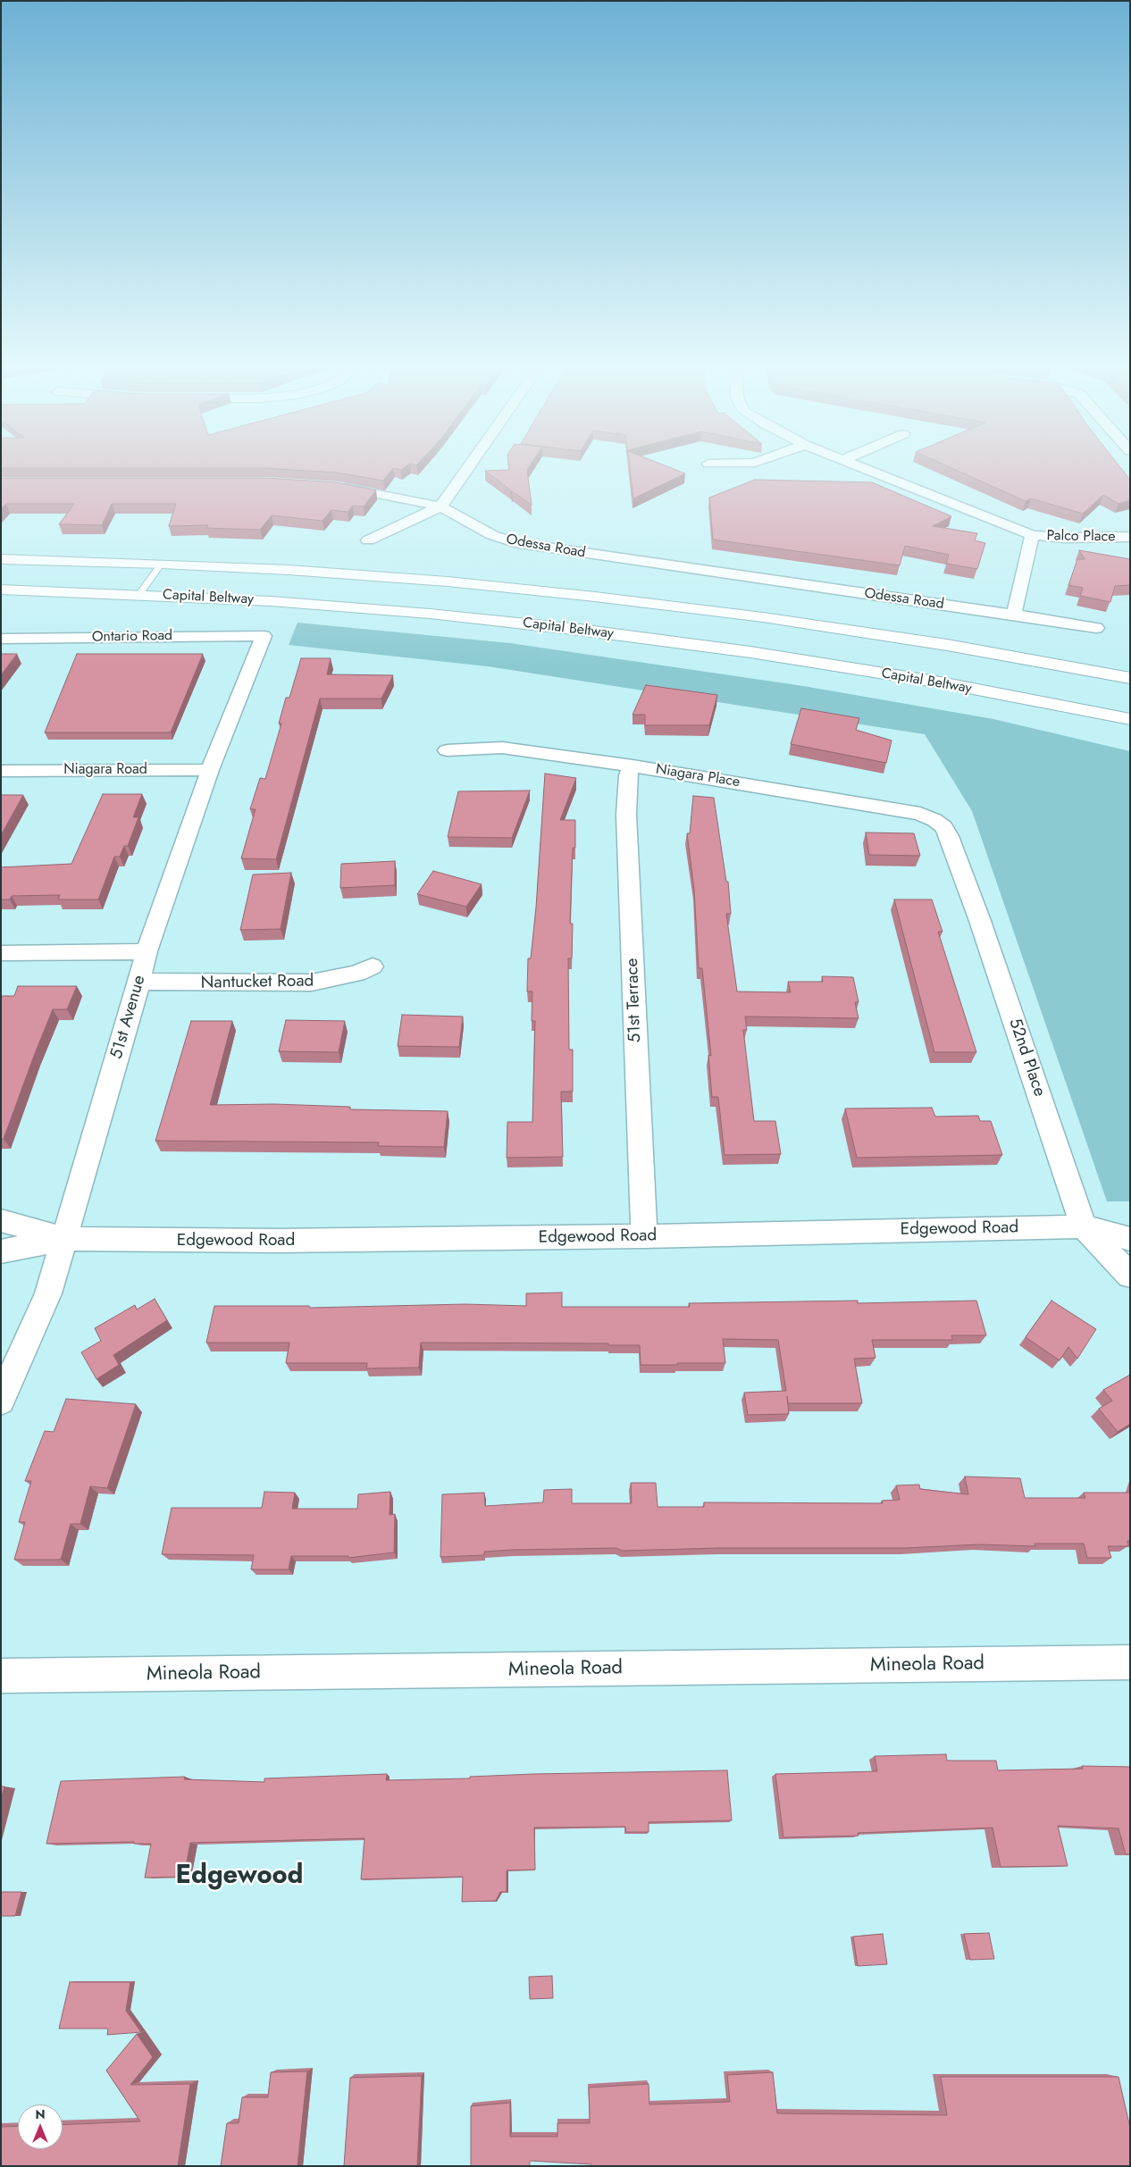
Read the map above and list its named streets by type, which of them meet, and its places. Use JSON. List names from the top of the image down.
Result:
{
  "streets": {
    "highway": ["Capital Beltway"],
    "street": [
      "Palco Place",
      "Odessa Road",
      "Ontario Road",
      "Niagara Road",
      "Niagara Place",
      "Nantucket Road",
      "51st Terrace",
      "51st Avenue",
      "52nd Place",
      "Edgewood Road",
      "Mineola Road"
    ]
  },
  "crossings": [
    ["Ontario Road", "51st Avenue"],
    ["Niagara Road", "51st Avenue"],
    ["Niagara Place", "51st Terrace"],
    ["Niagara Place", "52nd Place"],
    ["Nantucket Road", "51st Avenue"],
    ["51st Terrace", "Edgewood Road"],
    ["51st Avenue", "Edgewood Road"],
    ["52nd Place", "Edgewood Road"]
  ],
  "districts": ["Edgewood"],
  "north": "top"
}
